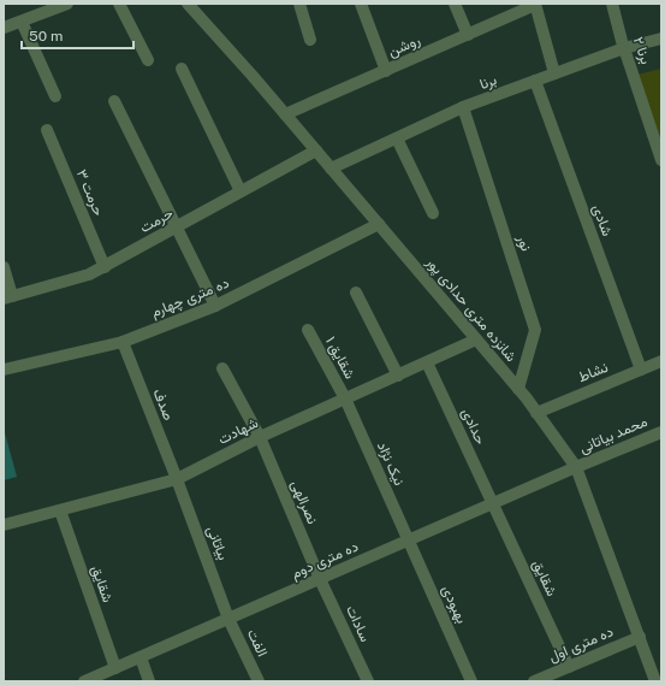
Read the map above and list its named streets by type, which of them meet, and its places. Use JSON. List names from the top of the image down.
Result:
{
  "streets": {
    "street": [
      "روشن",
      "برنا ۲",
      "برنا",
      "حرمت ۳",
      "حرمت",
      "شادی",
      "نور",
      "ده متری چهارم",
      "شانزده متری حدادی پور",
      "شقایق ۱",
      "نشاط",
      "صدف",
      "حدادی",
      "شهادت",
      "محمد بیاتانی",
      "نیک نژاد",
      "نصرالهی",
      "بیاتانی",
      "ده متری دوم",
      "شقایق",
      "بهبودی",
      "سادات",
      "الفت",
      "ده متری اول"
    ]
  },
  "crossings": [
    ["روشن", "شانزده متری حدادی پور"],
    ["برنا ۲", "برنا"],
    ["برنا", "شادی"],
    ["برنا", "نور"],
    ["برنا", "شانزده متری حدادی پور"],
    ["حرمت ۳", "حرمت"],
    ["حرمت", "شانزده متری حدادی پور"],
    ["شادی", "نشاط"],
    ["نور", "شانزده متری حدادی پور"],
    ["ده متری چهارم", "شانزده متری حدادی پور"],
    ["ده متری چهارم", "صدف"],
    ["شانزده متری حدادی پور", "نشاط"],
    ["شانزده متری حدادی پور", "شهادت"],
    ["شانزده متری حدادی پور", "محمد بیاتانی"],
    ["شانزده متری حدادی پور", "ده متری دوم"],
    ["شانزده متری حدادی پور", "ده متری اول"],
    ["شقایق ۱", "شهادت"],
    ["شقایق ۱", "نیک نژاد"],
    ["صدف", "شهادت"],
    ["صدف", "بیاتانی"],
    ["حدادی", "شهادت"],
    ["حدادی", "ده متری دوم"],
    ["حدادی", "شقایق"],
    ["شهادت", "نیک نژاد"],
    ["شهادت", "نصرالهی"],
    ["شهادت", "بیاتانی"],
    ["شهادت", "شقایق"],
    ["محمد بیاتانی", "ده متری دوم"],
    ["نیک نژاد", "ده متری دوم"],
    ["نیک نژاد", "بهبودی"],
    ["نصرالهی", "ده متری دوم"],
    ["نصرالهی", "سادات"],
    ["بیاتانی", "ده متری دوم"],
    ["بیاتانی", "الفت"],
    ["ده متری دوم", "شقایق"],
    ["ده متری دوم", "بهبودی"],
    ["ده متری دوم", "سادات"],
    ["ده متری دوم", "الفت"],
    ["شقایق", "ده متری اول"]
  ],
  "scale_bar": "50 m"
}
